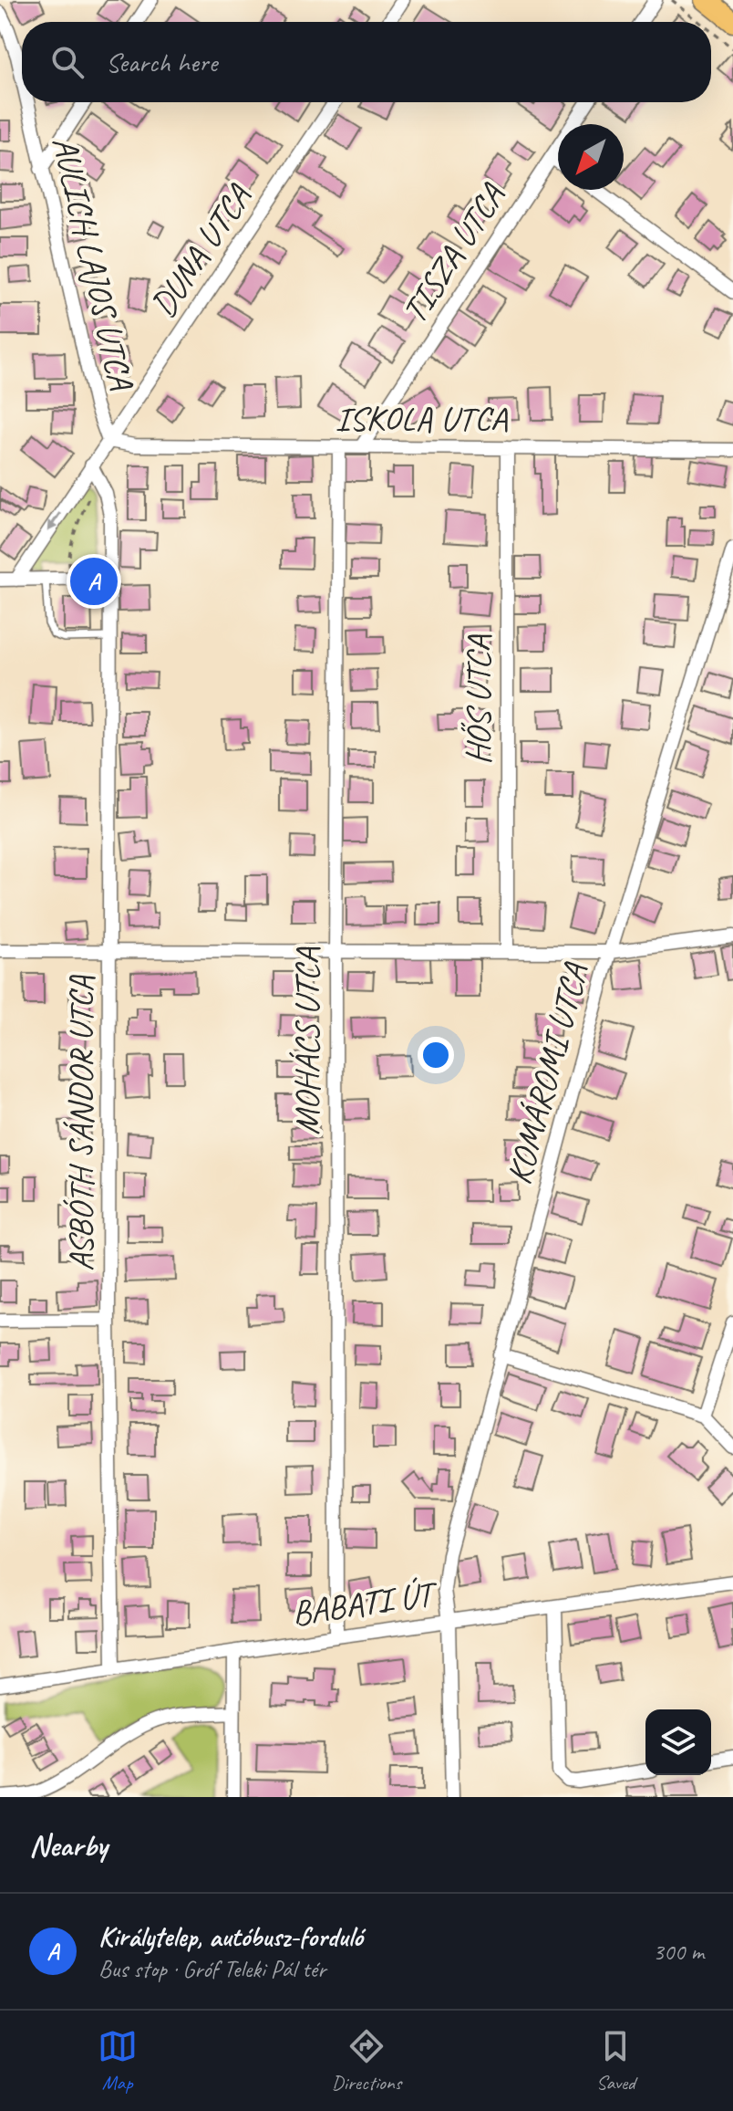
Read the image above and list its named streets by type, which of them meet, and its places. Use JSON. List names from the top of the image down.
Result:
{
  "streets": {
    "street": [
      "DUNA UTCA",
      "TISZA UTCA",
      "AULICH LAJOS UTCA",
      "ISKOLA UTCA",
      "HŐS UTCA",
      "MOHÁCS UTCA",
      "KOMÁROMI UTCA",
      "ASBÓTH SÁNDOR UTCA",
      "BABATI ÚT"
    ]
  },
  "crossings": [
    ["DUNA UTCA", "AULICH LAJOS UTCA"],
    ["DUNA UTCA", "ISKOLA UTCA"],
    ["DUNA UTCA", "ASBÓTH SÁNDOR UTCA"],
    ["TISZA UTCA", "ISKOLA UTCA"],
    ["AULICH LAJOS UTCA", "ISKOLA UTCA"],
    ["ISKOLA UTCA", "HŐS UTCA"],
    ["ISKOLA UTCA", "MOHÁCS UTCA"],
    ["MOHÁCS UTCA", "BABATI ÚT"],
    ["KOMÁROMI UTCA", "BABATI ÚT"],
    ["ASBÓTH SÁNDOR UTCA", "BABATI ÚT"]
  ],
  "north": "bottom left",
  "page": {
    "search": "Search here",
    "pins": "A",
    "heading": "Nearby",
    "list": [
      {
        "mark": "A",
        "name": "Királytelep, autóbusz-forduló",
        "note": "Bus stop · Gróf Teleki Pál tér",
        "value": "300 m"
      }
    ],
    "nav": ["Map", "Directions", "Saved"]
  }
}
